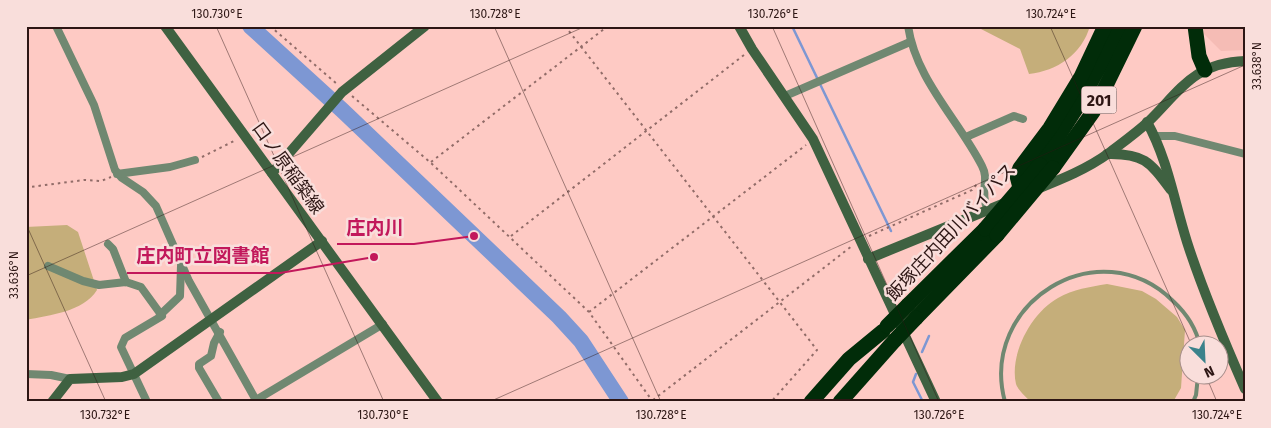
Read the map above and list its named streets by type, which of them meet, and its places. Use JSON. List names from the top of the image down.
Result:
{
  "streets": {
    "highway": ["201", "飯塚庄内田川バイパス"],
    "street": ["口ノ原稲築線"]
  },
  "places": ["庄内川", "庄内町立図書館"],
  "north": "bottom right",
  "coordinates": [
    "130.730°E",
    "130.728°E",
    "130.726°E",
    "130.724°E",
    "33.638°N",
    "33.636°N",
    "130.732°E"
  ]
}
